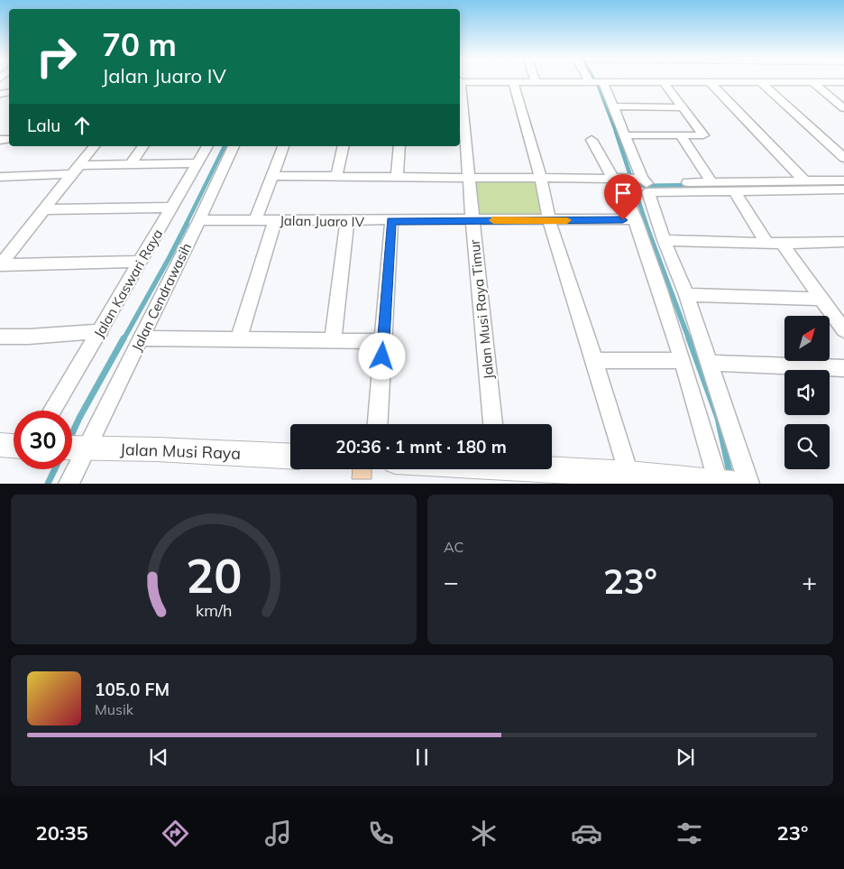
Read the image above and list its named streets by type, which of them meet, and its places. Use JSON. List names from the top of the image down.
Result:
{
  "streets": {
    "street": [
      "Jalan Juaro IV",
      "Jalan Kaswari Raya",
      "Jalan Cendrawasih",
      "Jalan Musi Raya Timur",
      "Jalan Musi Raya"
    ]
  },
  "crossings": [
    ["Jalan Juaro IV", "Jalan Cendrawasih"],
    ["Jalan Juaro IV", "Jalan Musi Raya Timur"],
    ["Jalan Cendrawasih", "Jalan Musi Raya"]
  ],
  "north": "top right",
  "page": {
    "turn": ["70 m", "Jalan Juaro IV"],
    "then": "Lalu",
    "limit": "30",
    "trip": "20:36 · 1 mnt · 180 m",
    "tile": "AC",
    "heat": ["−", "23°", "+"],
    "song": ["105.0 FM", "Musik"],
    "tabs": ["20:35", "23°"],
    "gauge": ["20", "km/h"]
  }
}
